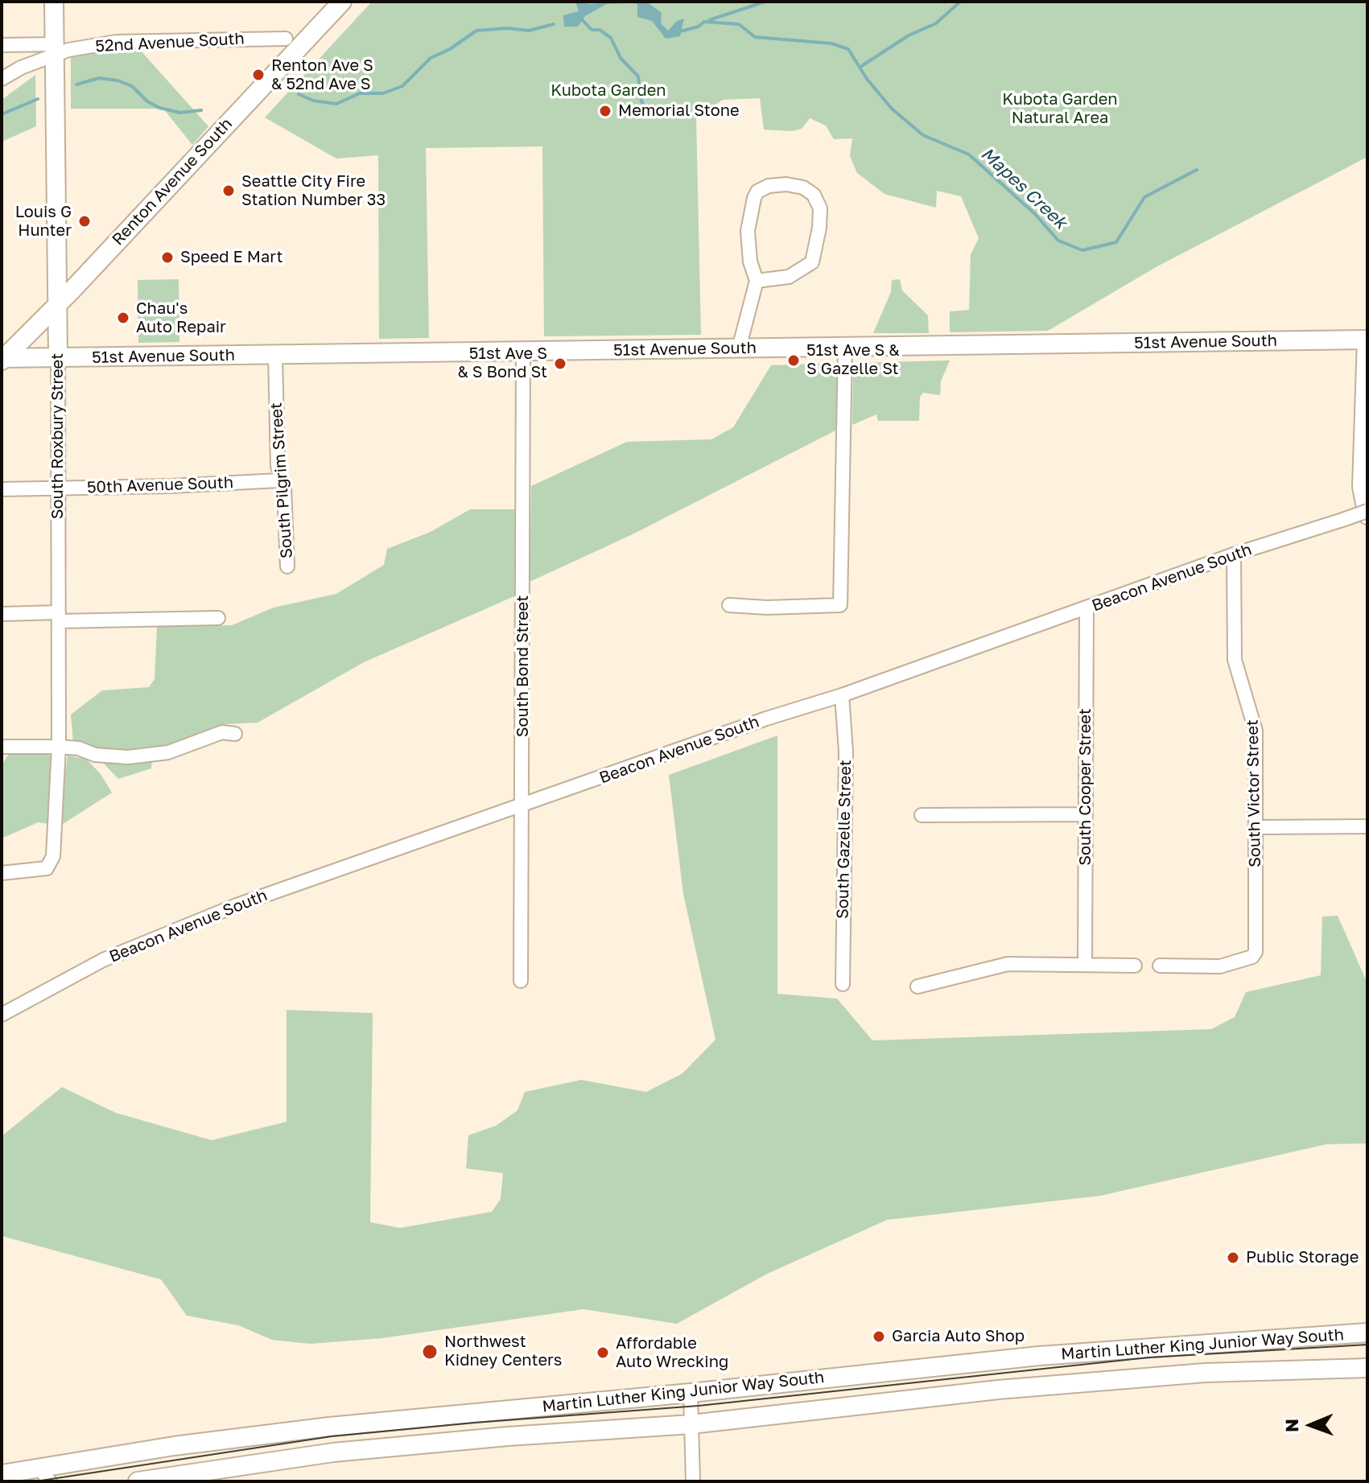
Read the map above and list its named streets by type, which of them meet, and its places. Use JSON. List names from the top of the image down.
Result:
{
  "streets": {
    "main road": [
      "Renton Avenue South",
      "51st Avenue South",
      "South Roxbury Street",
      "Martin Luther King Junior Way South"
    ],
    "street": [
      "52nd Avenue South",
      "South Pilgrim Street",
      "50th Avenue South",
      "Beacon Avenue South",
      "South Bond Street",
      "South Cooper Street",
      "South Victor Street",
      "South Gazelle Street"
    ]
  },
  "crossings": [
    ["52nd Avenue South", "South Roxbury Street"],
    ["Renton Avenue South", "51st Avenue South"],
    ["Renton Avenue South", "South Roxbury Street"],
    ["51st Avenue South", "South Roxbury Street"],
    ["51st Avenue South", "South Pilgrim Street"],
    ["51st Avenue South", "South Bond Street"],
    ["South Roxbury Street", "50th Avenue South"],
    ["South Pilgrim Street", "50th Avenue South"],
    ["Beacon Avenue South", "South Bond Street"],
    ["Beacon Avenue South", "South Cooper Street"],
    ["Beacon Avenue South", "South Victor Street"],
    ["Beacon Avenue South", "South Gazelle Street"]
  ],
  "water": ["Mapes Creek"],
  "parks": ["Kubota Garden", "Kubota Garden Natural Area"],
  "places": [
    "Renton Ave S & 52nd Ave S",
    "Memorial Stone",
    "Seattle City Fire Station Number 33",
    "Louis G Hunter",
    "Speed E Mart",
    "Chau's Auto Repair",
    "51st Ave S & S Gazelle St",
    "51st Ave S & S Bond St",
    "Public Storage",
    "Garcia Auto Shop",
    "Northwest Kidney Centers",
    "Affordable Auto Wrecking"
  ],
  "north": "left"
}
